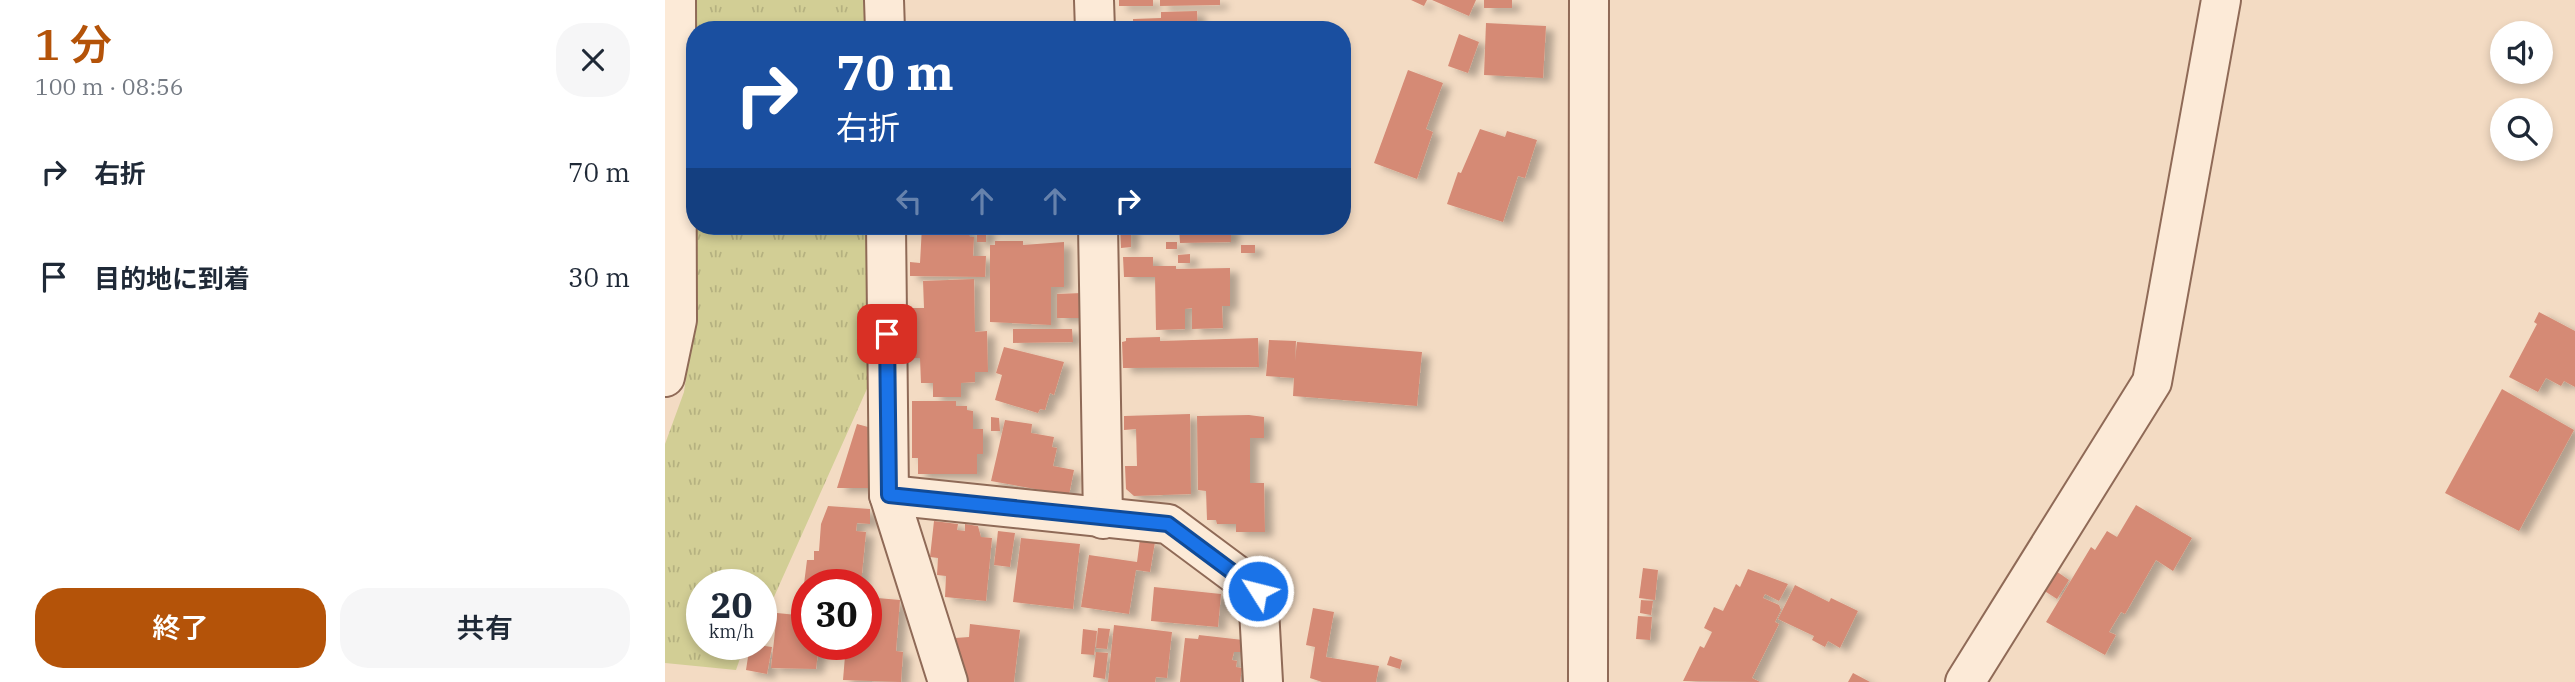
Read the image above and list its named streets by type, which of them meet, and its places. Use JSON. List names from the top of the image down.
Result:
{
  "page": {
    "heading": ["1 分", "100 m · 08:56"],
    "turn": ["70 m", "右折"],
    "list": [
      {
        "name": "右折",
        "value": "70 m"
      },
      {
        "name": "目的地に到着",
        "value": "30 m"
      }
    ],
    "speed": "20 km/h",
    "limit": "30",
    "buttons": ["終了", "共有"]
  }
}
